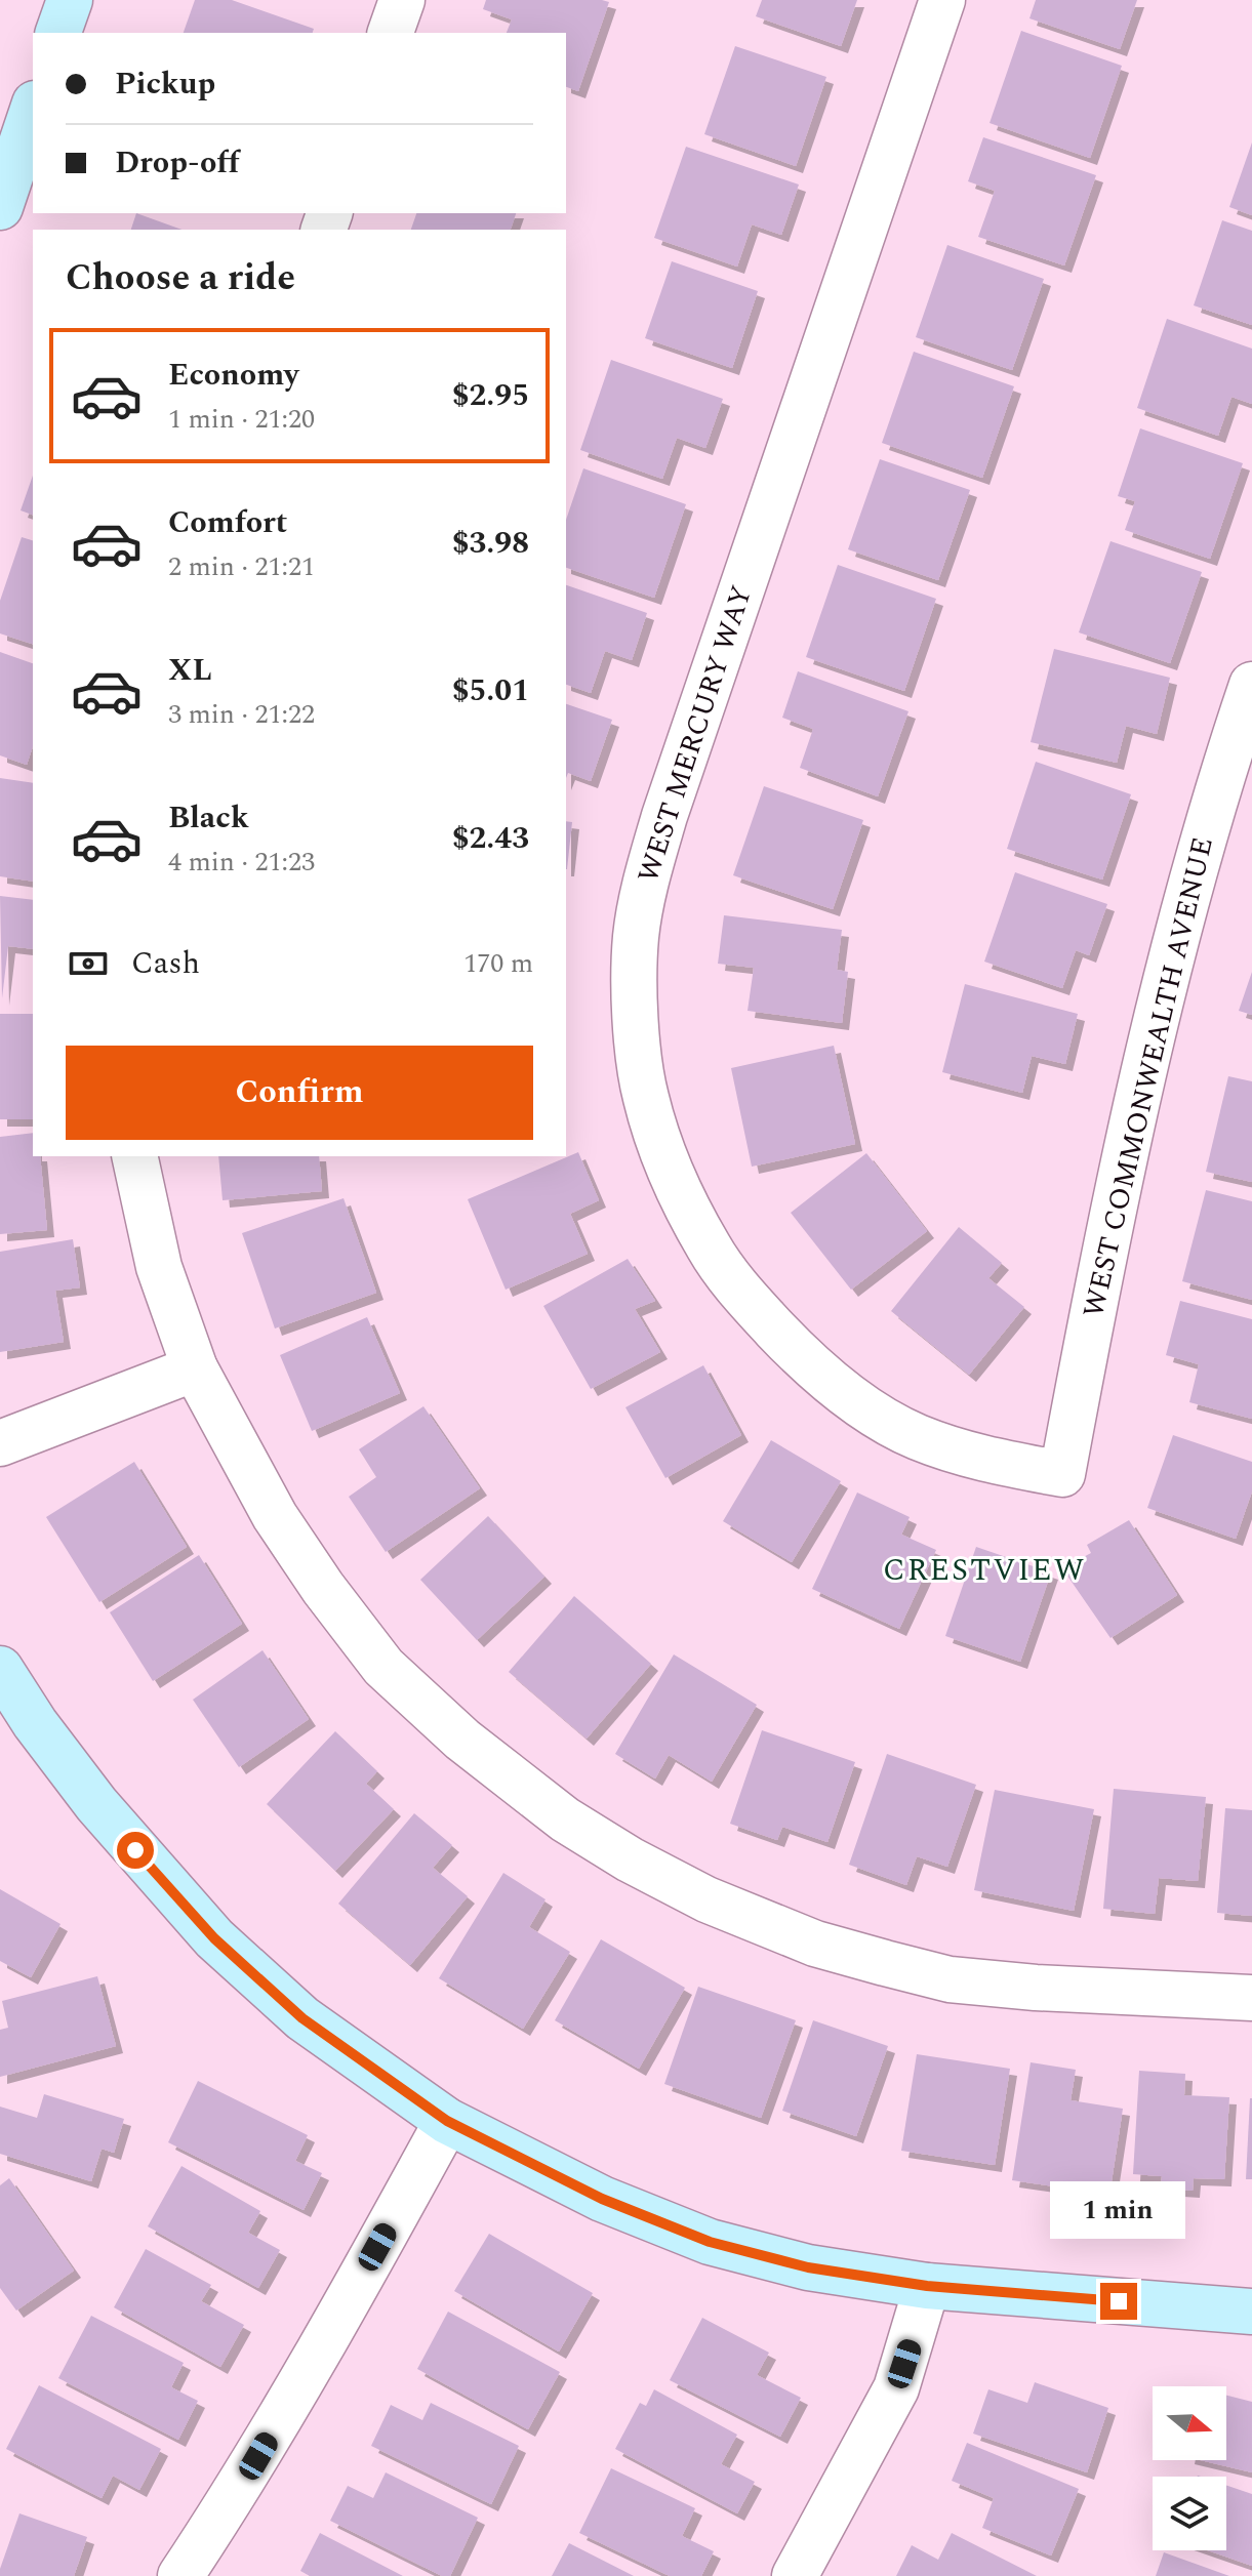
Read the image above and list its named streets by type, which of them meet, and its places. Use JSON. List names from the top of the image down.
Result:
{
  "streets": {
    "street": ["WEST MERCURY WAY", "WEST COMMONWEALTH AVENUE"]
  },
  "crossings": [
    ["WEST MERCURY WAY", "WEST COMMONWEALTH AVENUE"]
  ],
  "districts": ["CRESTVIEW"],
  "north": "right",
  "page": {
    "banner": ["Pickup", "Drop-off"],
    "heading": "Choose a ride",
    "list": [
      {
        "name": "Economy",
        "note": "1 min · 21:20",
        "value": "$2.95"
      },
      {
        "name": "Comfort",
        "note": "2 min · 21:21",
        "value": "$3.98"
      },
      {
        "name": "XL",
        "note": "3 min · 21:22",
        "value": "$5.01"
      },
      {
        "name": "Black",
        "note": "4 min · 21:23",
        "value": "$2.43"
      }
    ],
    "pay": ["Cash", "170 m"],
    "buttons": "Confirm",
    "bubble": "1 min"
  }
}
